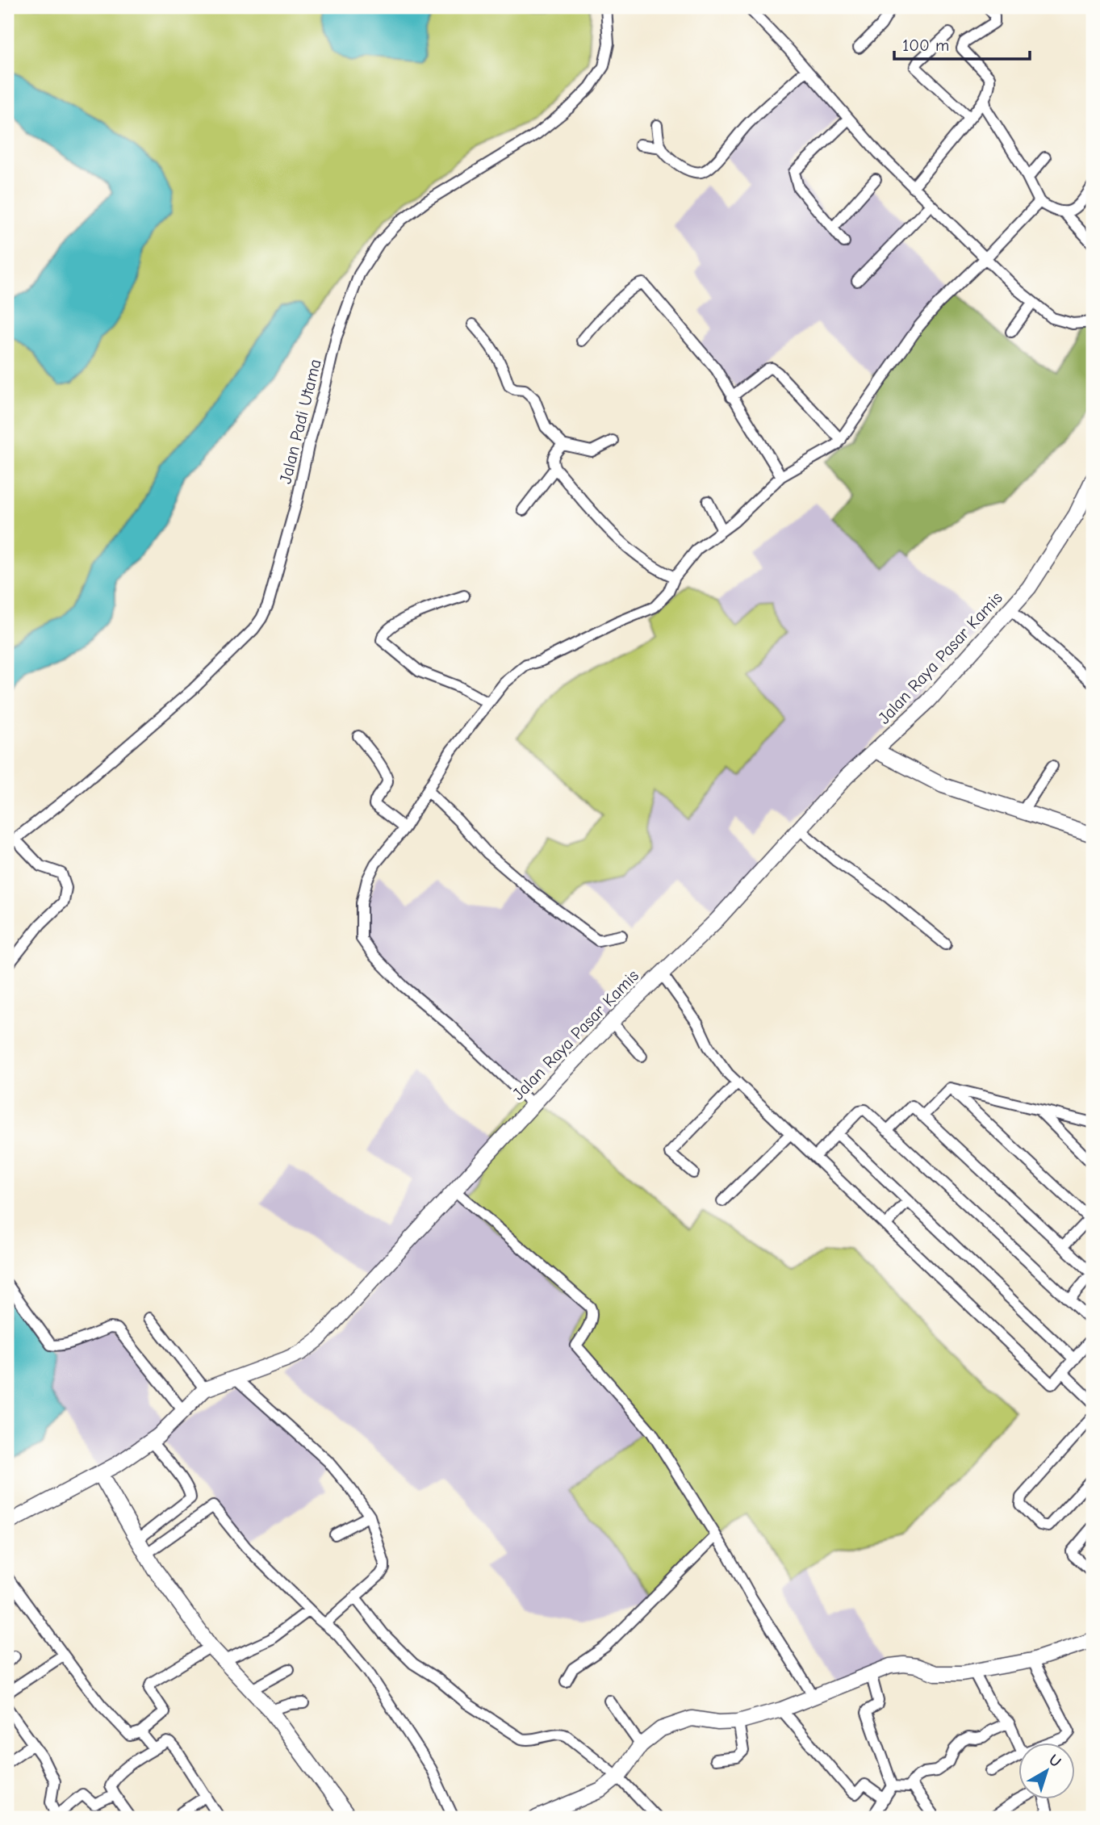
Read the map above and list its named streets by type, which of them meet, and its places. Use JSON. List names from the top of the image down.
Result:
{
  "streets": {
    "main road": ["Jalan Raya Pasar Kamis"],
    "street": ["Jalan Padi Utama"]
  },
  "scale_bar": "100 m",
  "north": "top right"
}
